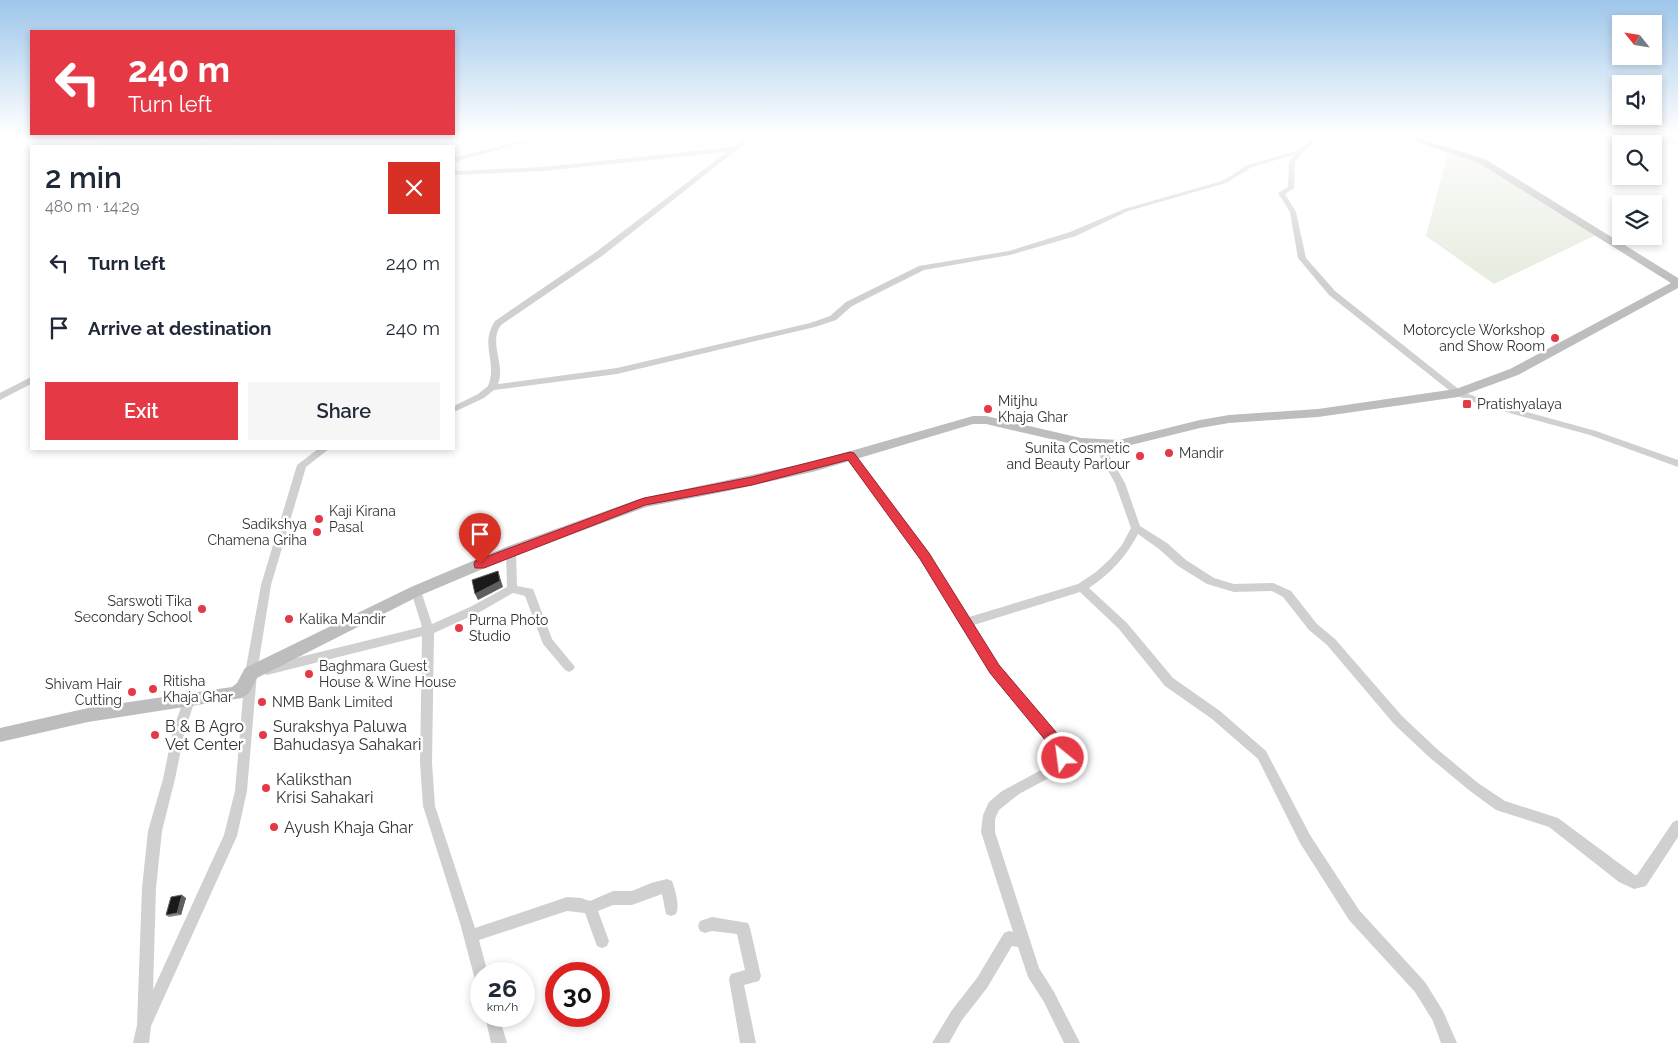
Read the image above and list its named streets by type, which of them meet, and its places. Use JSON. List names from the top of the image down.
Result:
{
  "places": {
    "other": [
      "Motorcycle Workshop and Show Room",
      "Mitjhu Khaja Ghar",
      "Mandir",
      "Sunita Cosmetic and Beauty Parlour",
      "Kaji Kirana Pasal",
      "Sadikshya Chamena Griha",
      "Sarswoti Tika Secondary School",
      "Kalika Mandir",
      "Purna Photo Studio",
      "Baghmara Guest House & Wine House",
      "Ritisha Khaja Ghar",
      "Shivam Hair Cutting",
      "NMB Bank Limited",
      "B & B Agro Vet Center",
      "Surakshya Paluwa Bahudasya Sahakari",
      "Kaliksthan Krisi Sahakari",
      "Ayush Khaja Ghar"
    ],
    "transit": ["Pratishyalaya"]
  },
  "north": "top left",
  "page": {
    "turn": ["240 m", "Turn left"],
    "heading": ["2 min", "480 m · 14:29"],
    "list": [
      {
        "name": "Turn left",
        "value": "240 m"
      },
      {
        "name": "Arrive at destination",
        "value": "240 m"
      }
    ],
    "buttons": ["Exit", "Share"],
    "speed": "26 km/h",
    "limit": "30"
  }
}
